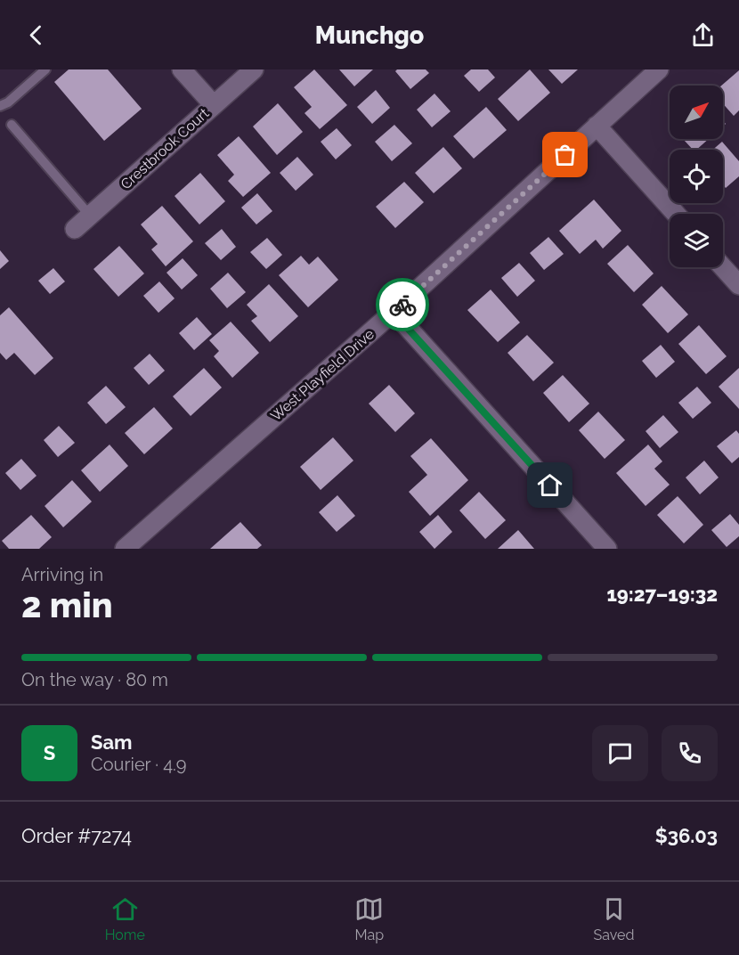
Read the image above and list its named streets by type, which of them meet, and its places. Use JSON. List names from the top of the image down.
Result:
{
  "streets": {
    "street": ["Crestbrook Court", "West Playfield Drive"]
  },
  "north": "top right",
  "page": {
    "header": "Munchgo",
    "heading": ["2 min", "Arriving in", "19:27–19:32"],
    "panel": [
      "Sam",
      "Courier · 4.9",
      "Order #7274",
      "$36.03"
    ],
    "bar": "On the way · 80 m",
    "round": "S",
    "tabs": ["Home", "Map", "Saved"]
  }
}
